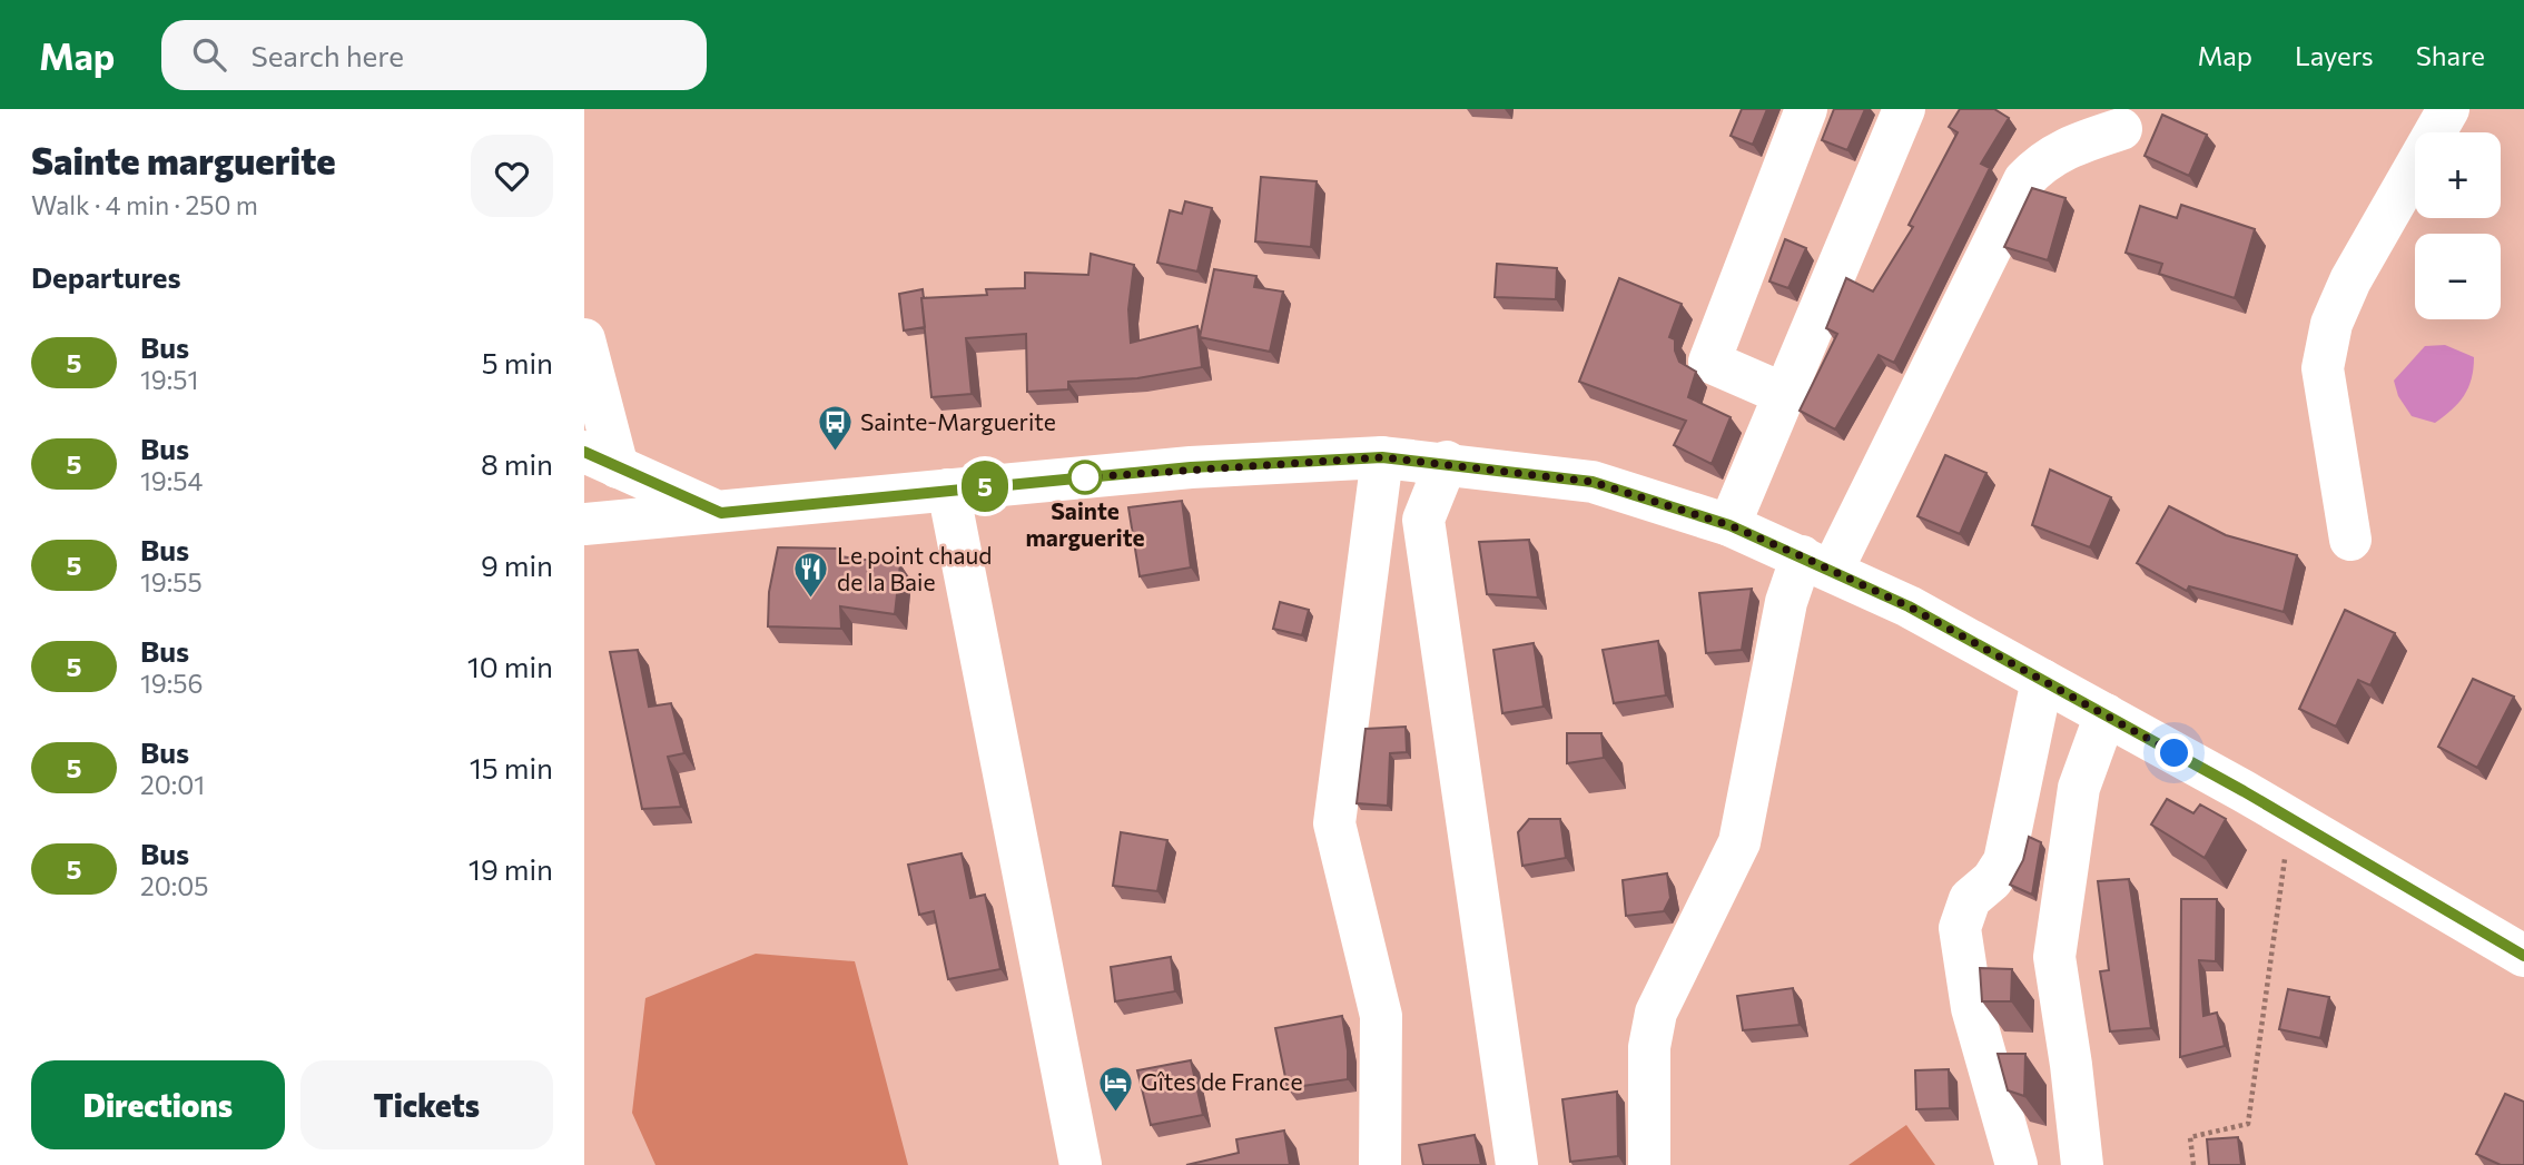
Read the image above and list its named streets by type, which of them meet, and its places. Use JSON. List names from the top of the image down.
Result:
{
  "places": {
    "bus stop": ["Sainte-Marguerite"],
    "other": ["Sainte marguerite"],
    "restaurant": ["Le point chaud de la Baie"],
    "hotel": ["Gîtes de France"]
  },
  "lines": ["bus line 5"],
  "page": {
    "header": "Map",
    "search": "Search here",
    "nav": ["Map", "Layers", "Share"],
    "heading": [
      ["Sainte marguerite", "Walk · 4 min · 250 m"],
      "Departures"
    ],
    "on_map": "5",
    "map_buttons": ["+", "−"],
    "list": [
      {
        "mark": "5",
        "name": "Bus",
        "note": "19:51",
        "value": "5 min"
      },
      {
        "mark": "5",
        "name": "Bus",
        "note": "19:54",
        "value": "8 min"
      },
      {
        "mark": "5",
        "name": "Bus",
        "note": "19:55",
        "value": "9 min"
      },
      {
        "mark": "5",
        "name": "Bus",
        "note": "19:56",
        "value": "10 min"
      },
      {
        "mark": "5",
        "name": "Bus",
        "note": "20:01",
        "value": "15 min"
      },
      {
        "mark": "5",
        "name": "Bus",
        "note": "20:05",
        "value": "19 min"
      }
    ],
    "buttons": ["Directions", "Tickets"]
  }
}
